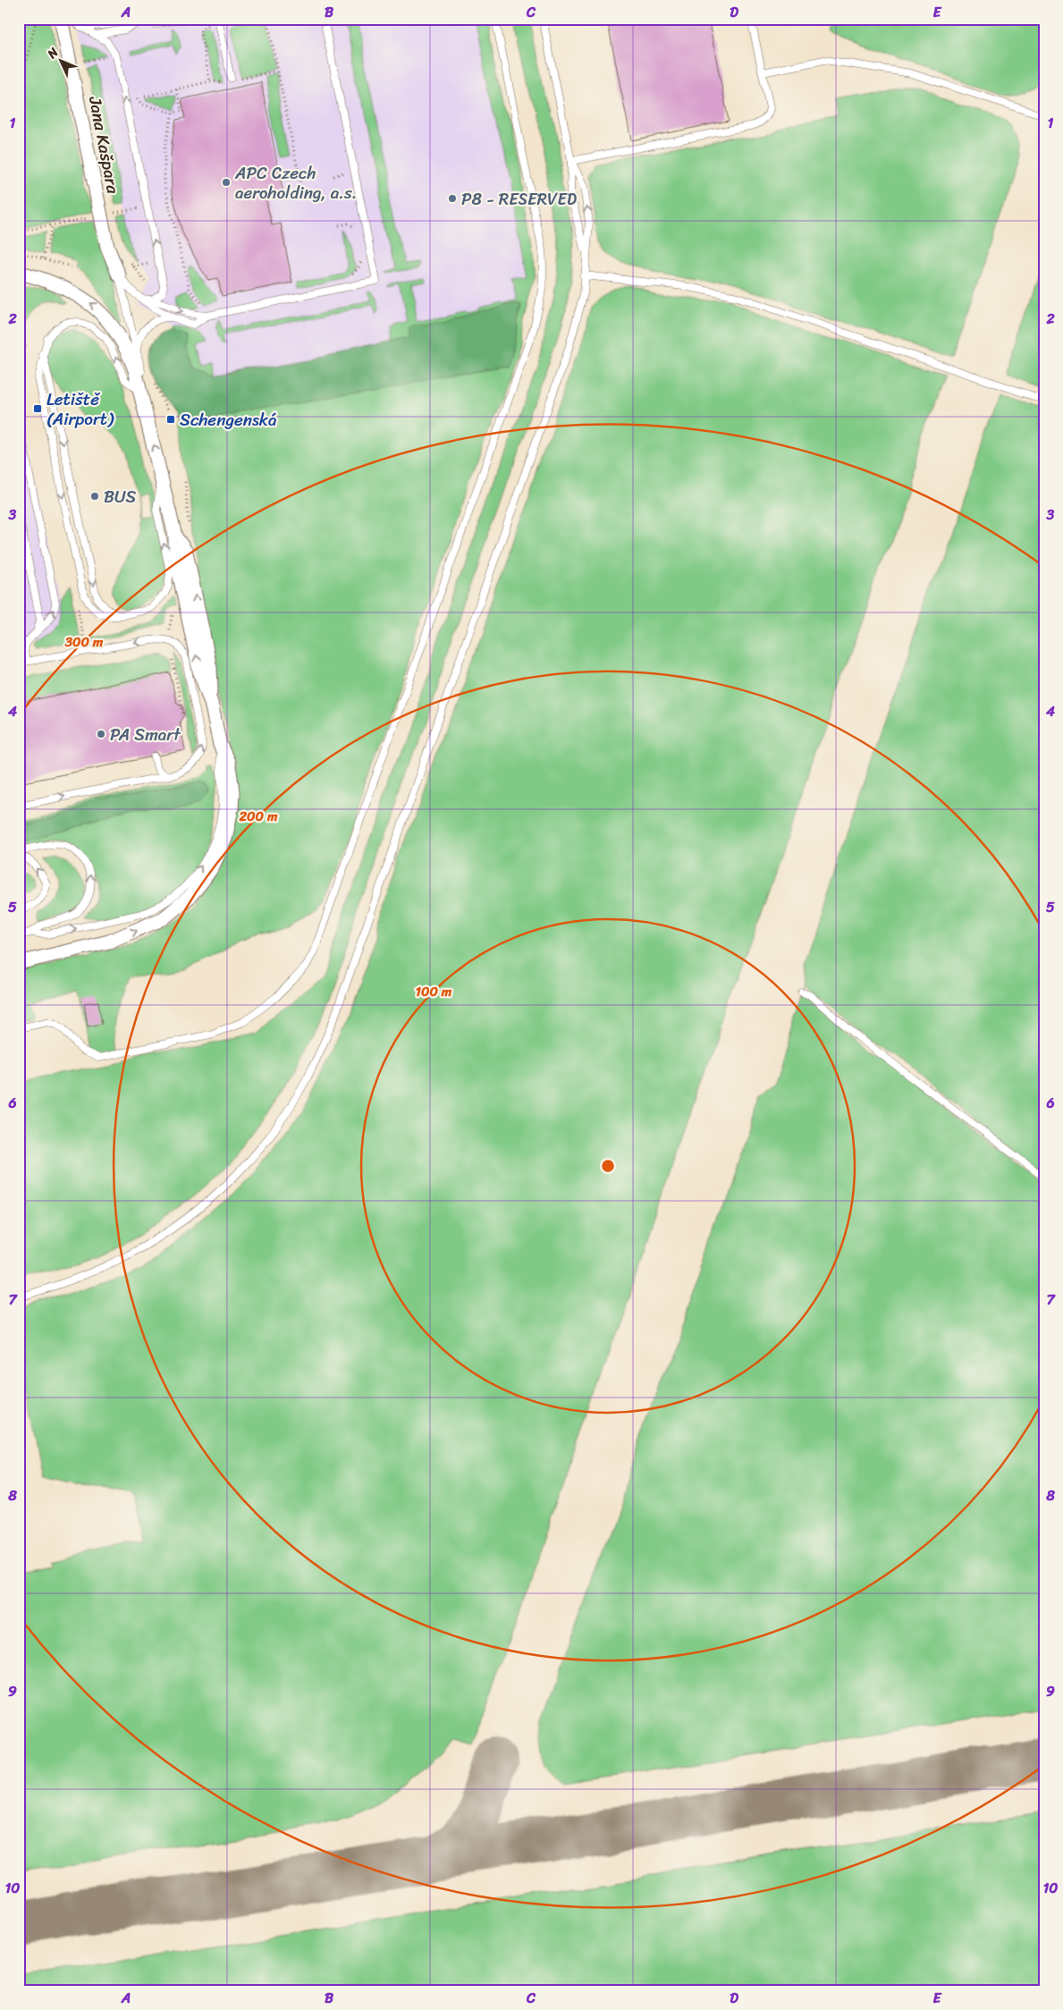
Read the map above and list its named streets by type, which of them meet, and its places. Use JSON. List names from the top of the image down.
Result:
{
  "streets": {
    "street": ["Jana Kašpara"]
  },
  "places": {
    "other": [
      "APC Czech aeroholding, a.s.",
      "P8 - RESERVED",
      "BUS",
      "PA Smart"
    ],
    "transit": ["Letiště (Airport)", "Schengenská"]
  },
  "north": "top left",
  "grid": {
    "columns": [
      "A",
      "B",
      "C",
      "D",
      "E"
    ],
    "rows": [
      "1",
      "2",
      "3",
      "4",
      "5",
      "6",
      "7",
      "8",
      "9",
      "10"
    ]
  },
  "rings": ["300 m", "200 m", "100 m"]
}
